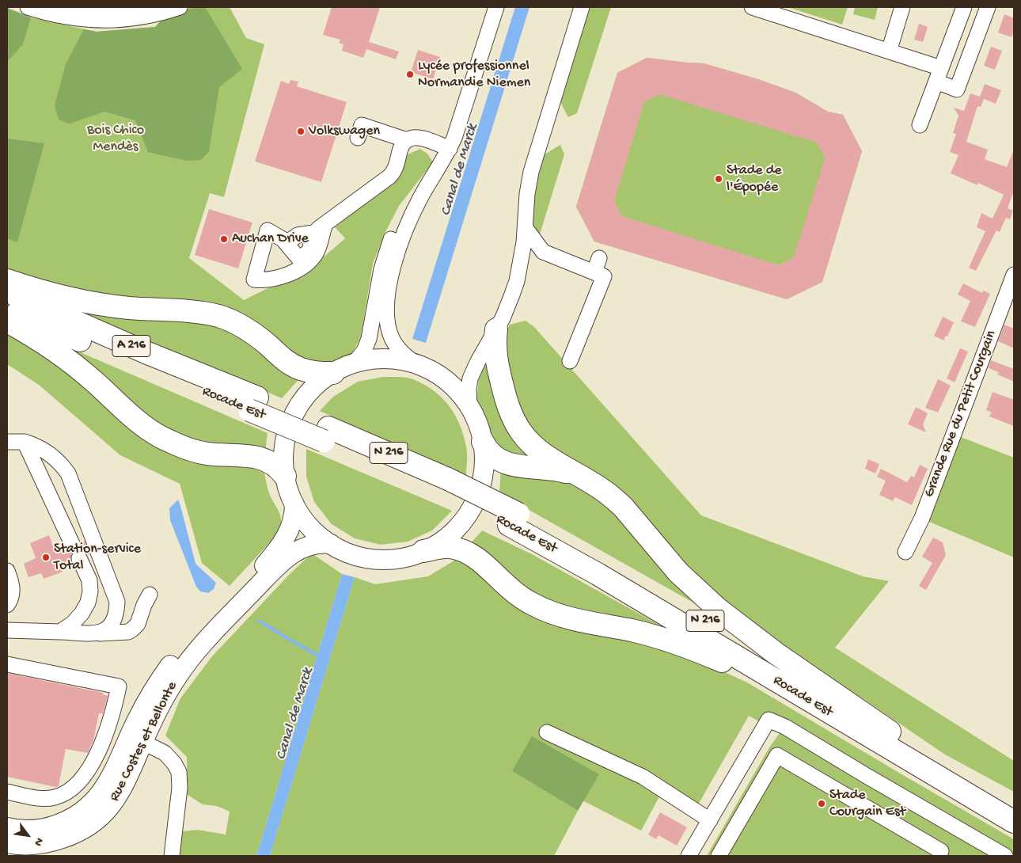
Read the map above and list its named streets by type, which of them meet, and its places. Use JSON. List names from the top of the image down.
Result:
{
  "streets": {
    "highway": ["A 216", "Rocade Est", "N 216"],
    "main road": ["Rue Costes et Bellonte"],
    "street": ["Grande Rue du Petit Courgain"]
  },
  "water": ["Canal de Marck"],
  "parks": ["Bois Chico Mendès"],
  "places": [
    "Lycée professionnel Normandie Niemen",
    "Volkswagen",
    "Stade de l'Épopée",
    "Auchan Drive",
    "Station-service Total",
    "Stade Courgain Est"
  ],
  "north": "bottom right"
}
